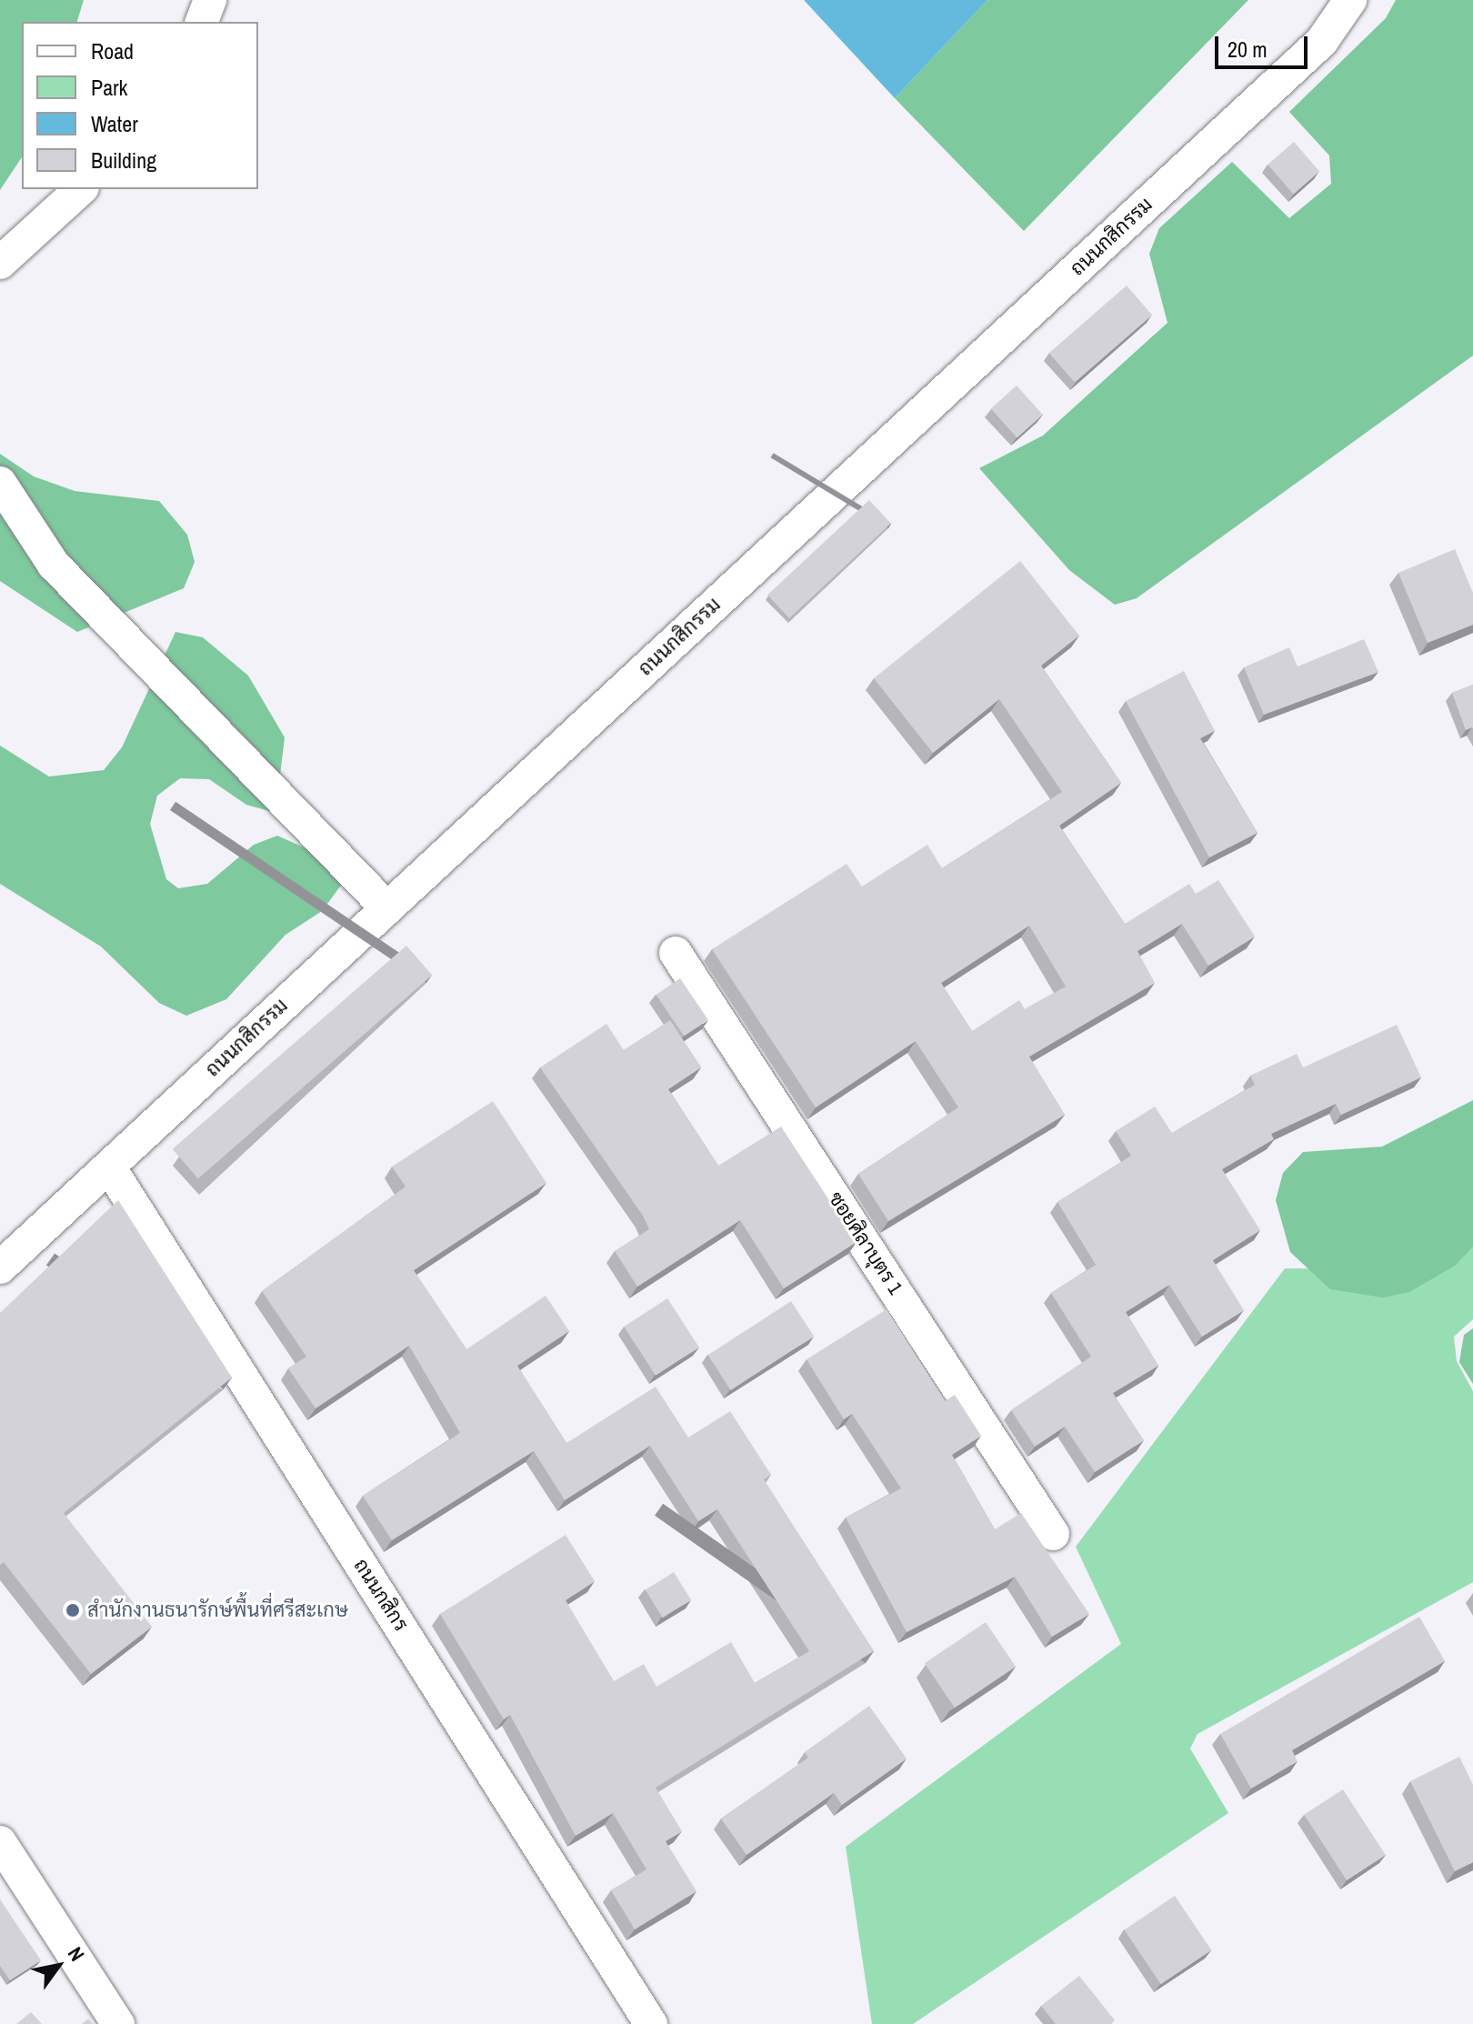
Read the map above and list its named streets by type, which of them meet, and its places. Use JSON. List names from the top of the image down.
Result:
{
  "streets": {
    "street": ["ถนนกสิกรรม", "ซอยศิลาบุตร 1", "ถนนกสิกร"]
  },
  "crossings": [
    ["ถนนกสิกรรม", "ถนนกสิกร"]
  ],
  "places": ["สำนักงานธนารักษ์พื้นที่ศรีสะเกษ"],
  "legend": [
    "Road",
    "Park",
    "Water",
    "Building"
  ],
  "scale_bar": "20 m",
  "north": "top right"
}
